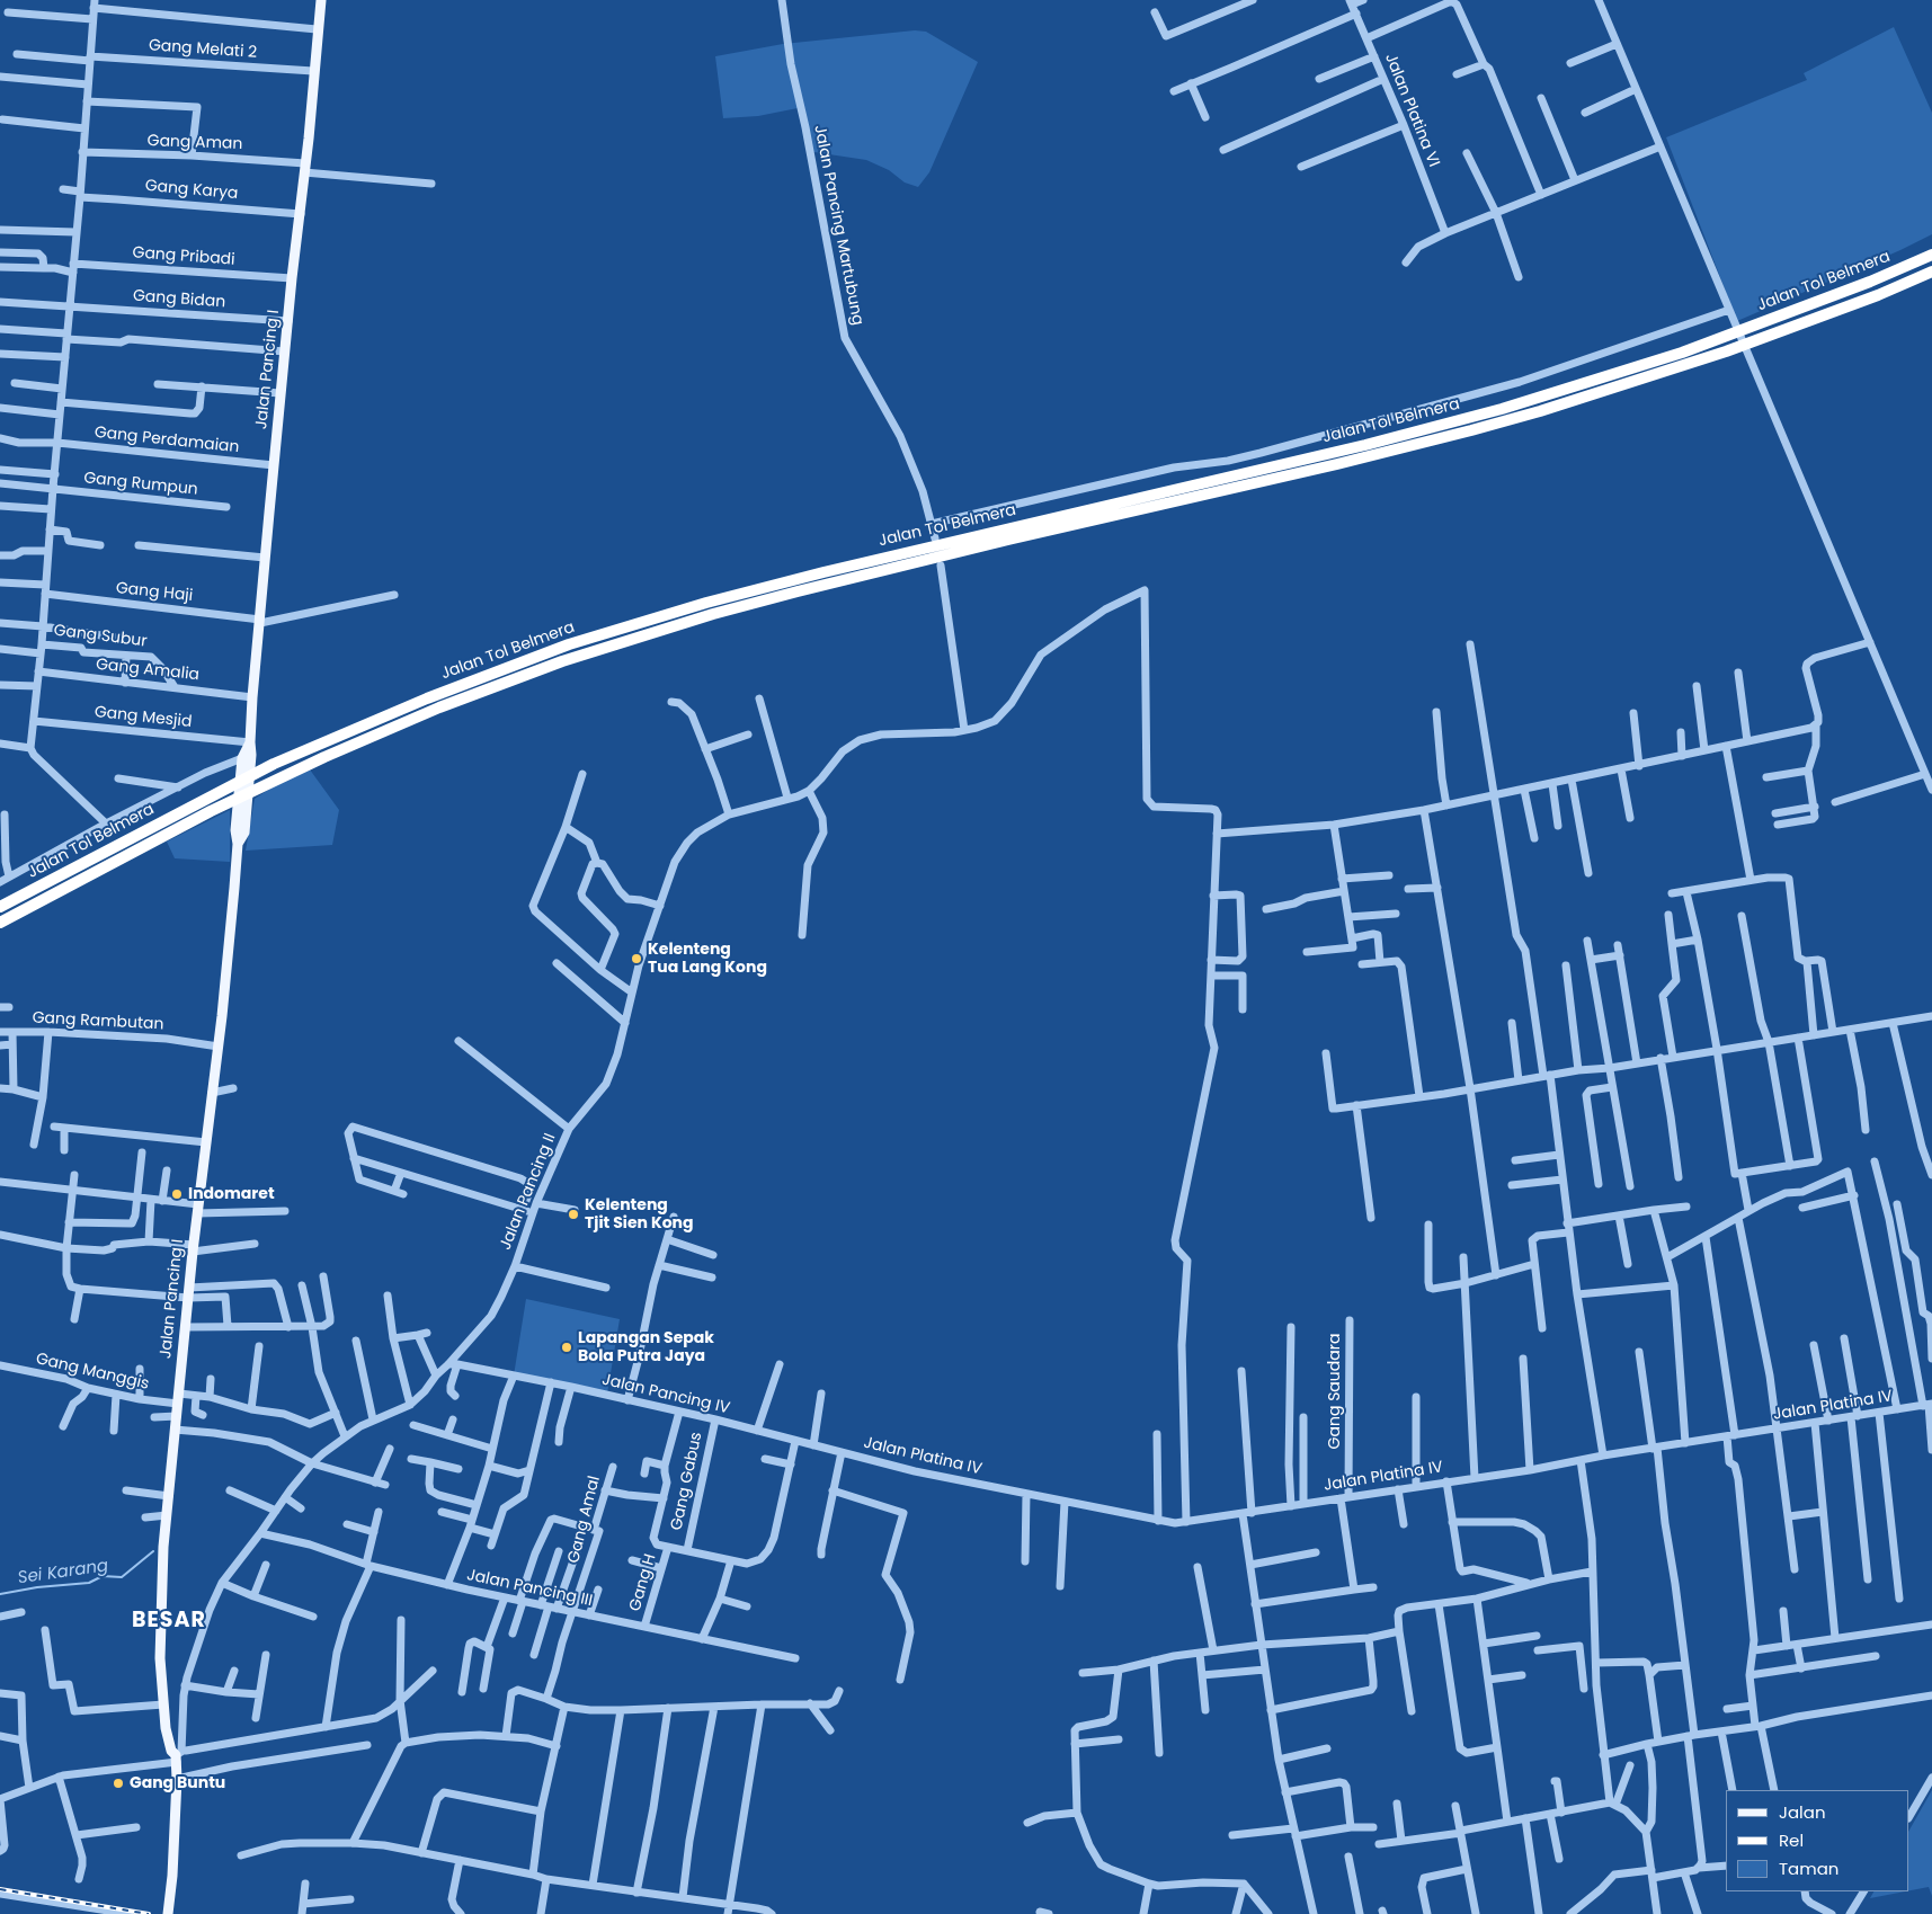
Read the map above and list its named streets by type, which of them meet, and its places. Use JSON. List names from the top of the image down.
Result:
{
  "streets": {
    "highway": ["Jalan Tol Belmera"],
    "main road": ["Jalan Pancing I"],
    "street": [
      "Gang Melati 2",
      "Jalan Platina VI",
      "Gang Aman",
      "Gang Karya",
      "Jalan Pancing Martubung",
      "Gang Pribadi",
      "Gang Bidan",
      "Gang Perdamaian",
      "Gang Rumpun",
      "Gang Haji",
      "Gang Subur",
      "Gang Amalia",
      "Gang Mesjid",
      "Gang Rambutan",
      "Jalan Pancing II",
      "Gang Manggis",
      "Gang Saudara",
      "Jalan Pancing IV",
      "Jalan Platina IV",
      "Gang Gabus",
      "Gang Amal",
      "Gang H",
      "Jalan Pancing III"
    ]
  },
  "crossings": [
    ["Gang Melati 2", "Jalan Pancing I"],
    ["Gang Aman", "Jalan Pancing I"],
    ["Gang Karya", "Jalan Pancing I"],
    ["Gang Pribadi", "Jalan Pancing I"],
    ["Gang Bidan", "Jalan Pancing I"],
    ["Jalan Pancing I", "Gang Perdamaian"],
    ["Jalan Pancing I", "Gang Haji"],
    ["Jalan Pancing I", "Gang Amalia"],
    ["Jalan Pancing I", "Gang Mesjid"],
    ["Jalan Pancing I", "Gang Rambutan"],
    ["Jalan Pancing I", "Jalan Pancing II"],
    ["Jalan Pancing I", "Gang Manggis"],
    ["Jalan Pancing I", "Jalan Pancing IV"],
    ["Jalan Pancing I", "Jalan Pancing III"],
    ["Gang Subur", "Gang Amalia"],
    ["Jalan Pancing II", "Jalan Pancing IV"],
    ["Gang Saudara", "Jalan Platina IV"],
    ["Jalan Pancing IV", "Jalan Platina IV"],
    ["Jalan Pancing IV", "Gang Gabus"],
    ["Gang Amal", "Jalan Pancing III"],
    ["Gang H", "Jalan Pancing III"]
  ],
  "districts": ["BESAR"],
  "water": ["Sei Karang"],
  "places": [
    "Kelenteng Tua Lang Kong",
    "Indomaret",
    "Kelenteng Tjit Sien Kong",
    "Lapangan Sepak Bola Putra Jaya",
    "Gang Buntu"
  ],
  "legend": ["Jalan", "Rel", "Taman"]
}
